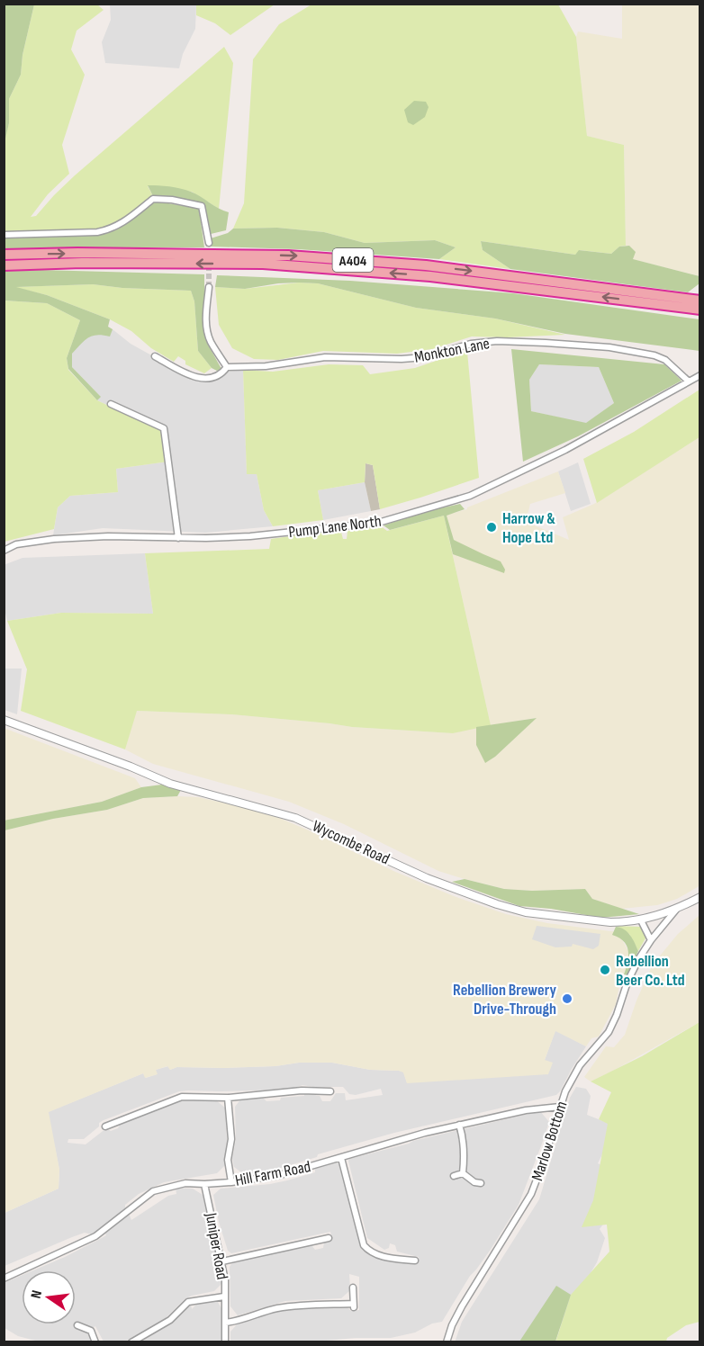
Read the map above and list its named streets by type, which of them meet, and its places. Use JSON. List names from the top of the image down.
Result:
{
  "streets": {
    "highway": ["A404"],
    "street": [
      "Monkton Lane",
      "Pump Lane North",
      "Wycombe Road",
      "Marlow Bottom",
      "Hill Farm Road",
      "Juniper Road"
    ]
  },
  "crossings": [
    ["Monkton Lane", "Pump Lane North"],
    ["Wycombe Road", "Marlow Bottom"],
    ["Marlow Bottom", "Hill Farm Road"],
    ["Hill Farm Road", "Juniper Road"]
  ],
  "places": ["Harrow & Hope Ltd", "Rebellion Beer Co. Ltd", "Rebellion Brewery Drive-Through"],
  "north": "left"
}
